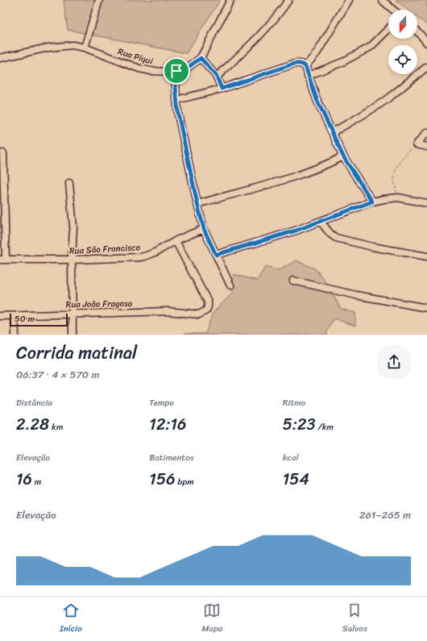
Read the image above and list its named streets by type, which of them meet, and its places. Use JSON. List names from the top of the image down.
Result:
{
  "streets": {
    "street": ["Rua Piqui", "Rua São Francisco", "Rua João Fragoso"]
  },
  "crossings": [
    ["Rua São Francisco", "Rua João Fragoso"]
  ],
  "scale_bar": "50 m",
  "north": "bottom",
  "page": {
    "scale": "50 m",
    "heading": ["Corrida matinal", "06:37 · 4 × 570 m"],
    "stats": [
      ["Distância", "2.28 km"],
      ["Tempo", "12:16"],
      ["Ritmo", "5:23 /km"],
      ["Elevação", "16 m"],
      ["Batimentos", "156 bpm"],
      ["kcal", "154"]
    ],
    "chart": ["Elevação", "261–265 m"],
    "tabs": ["Início", "Mapa", "Salvos"]
  }
}
